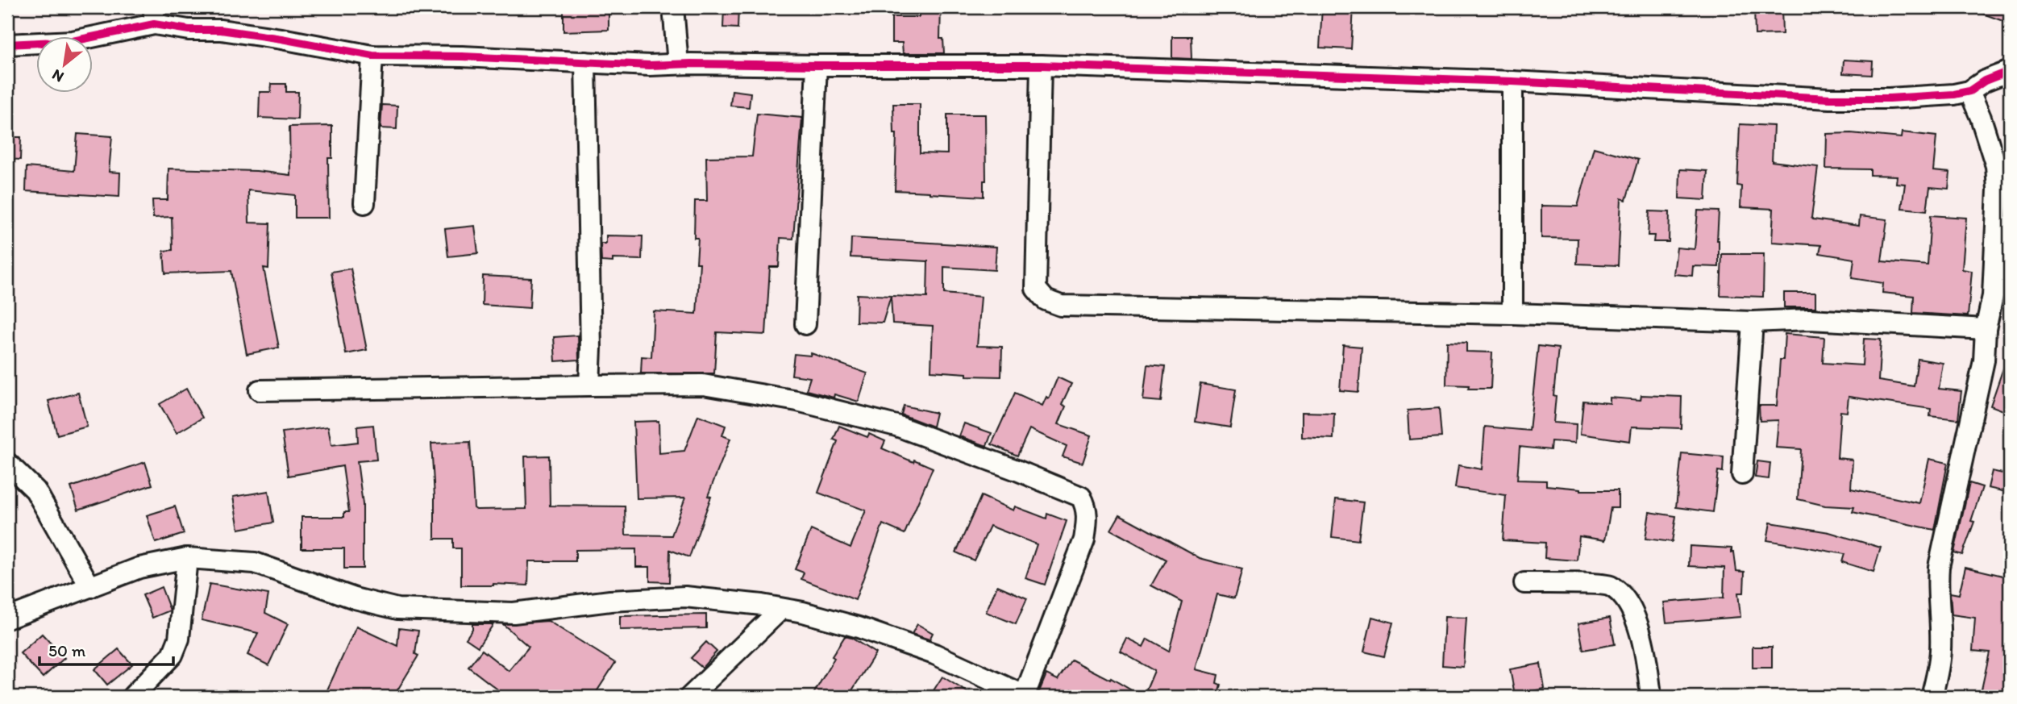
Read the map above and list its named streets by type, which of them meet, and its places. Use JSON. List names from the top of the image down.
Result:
{
  "scale_bar": "50 m",
  "north": "bottom left"
}
